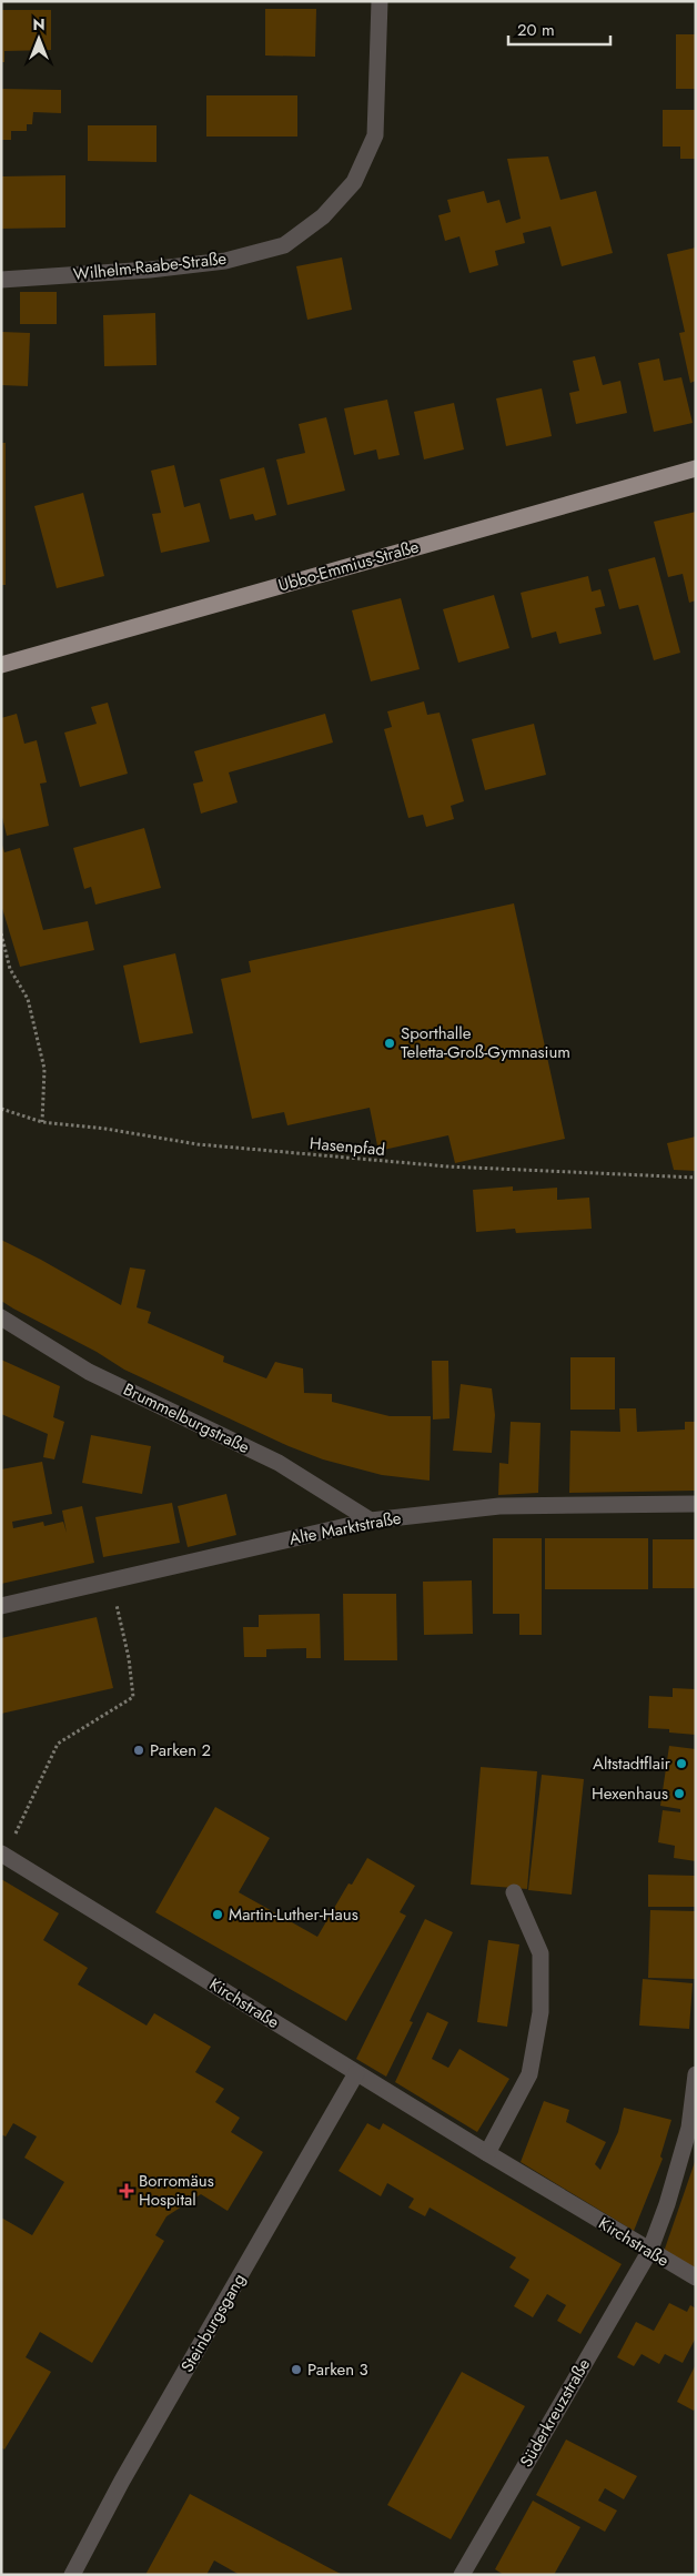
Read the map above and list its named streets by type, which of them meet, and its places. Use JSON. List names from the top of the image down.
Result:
{
  "streets": {
    "main road": ["Ubbo-Emmius-Straße"],
    "street": [
      "Wilhelm-Raabe-Straße",
      "Brummelburgstraße",
      "Alte Marktstraße",
      "Kirchstraße",
      "Steinburgsgang",
      "Süderkreuzstraße"
    ],
    "path": ["Hasenpfad"]
  },
  "crossings": [
    ["Brummelburgstraße", "Alte Marktstraße"],
    ["Kirchstraße", "Steinburgsgang"],
    ["Kirchstraße", "Süderkreuzstraße"]
  ],
  "places": {
    "other": [
      "Sporthalle Teletta-Groß-Gymnasium",
      "Parken 2",
      "Altstadtflair",
      "Hexenhaus",
      "Martin-Luther-Haus",
      "Parken 3"
    ],
    "health": ["Borromäus Hospital"]
  },
  "scale_bar": "20 m",
  "north": "top"
}
